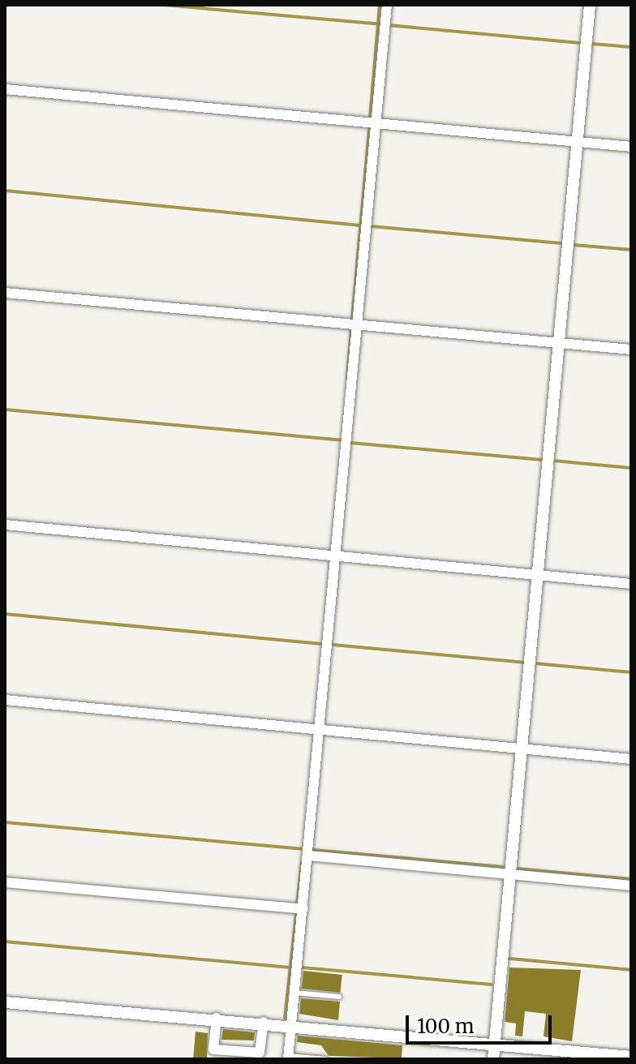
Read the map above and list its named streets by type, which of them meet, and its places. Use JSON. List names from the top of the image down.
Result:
{
  "scale_bar": "100 m"
}
